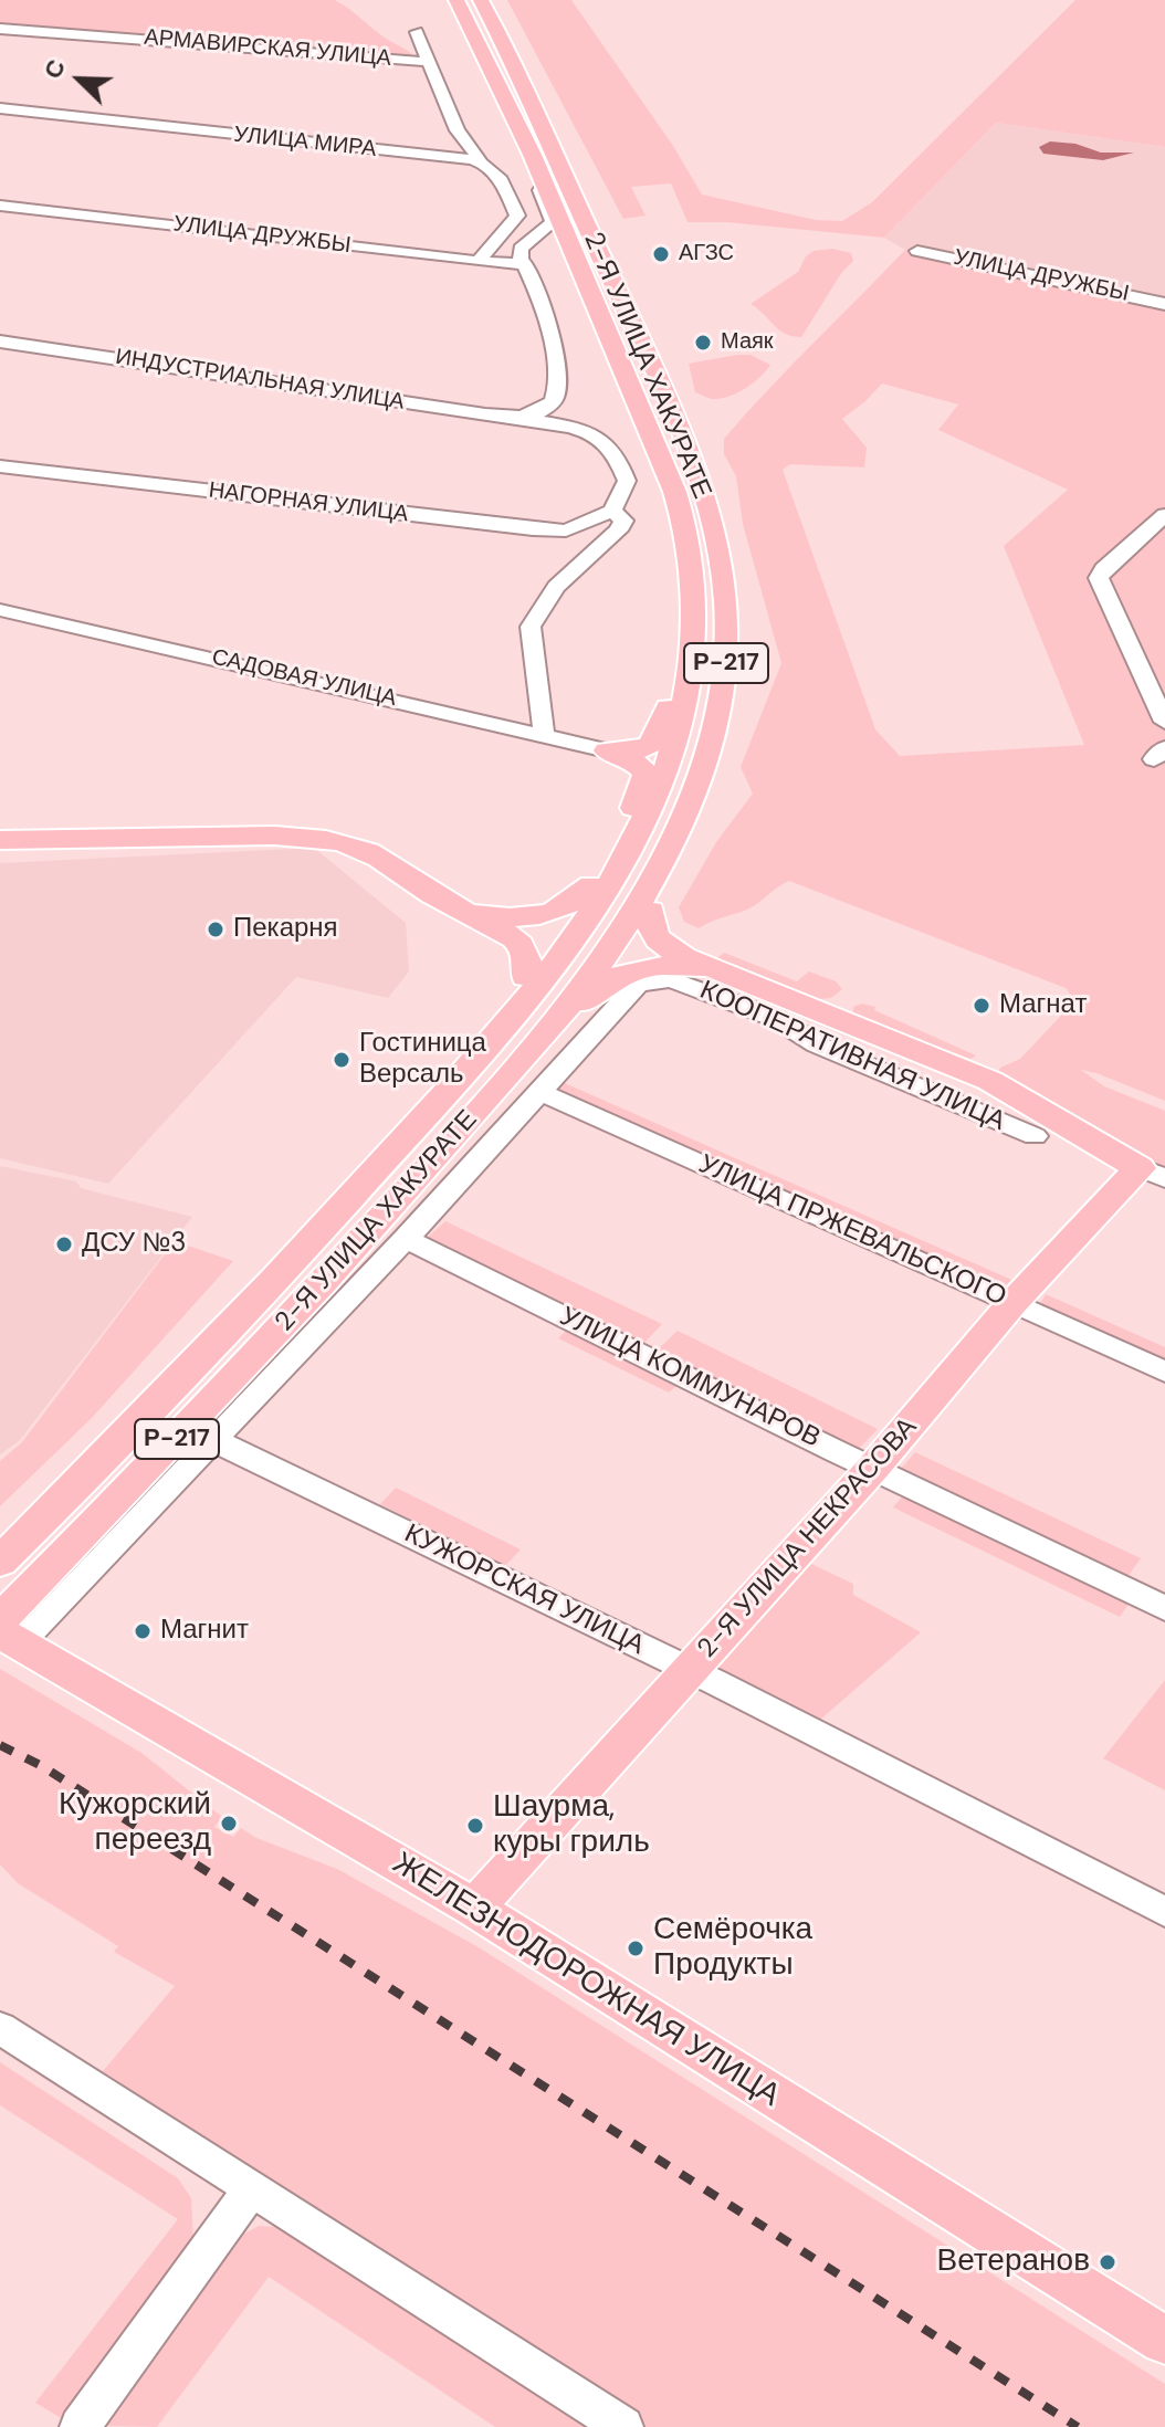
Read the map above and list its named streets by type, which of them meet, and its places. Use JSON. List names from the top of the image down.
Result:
{
  "streets": {
    "main road": [
      "2-Я УЛИЦА ХАКУРАТЕ",
      "Р-217",
      "КООПЕРАТИВНАЯ УЛИЦА",
      "2-Я УЛИЦА НЕКРАСОВА",
      "ЖЕЛЕЗНОДОРОЖНАЯ УЛИЦА"
    ],
    "street": [
      "АРМАВИРСКАЯ УЛИЦА",
      "УЛИЦА МИРА",
      "УЛИЦА ДРУЖБЫ",
      "ИНДУСТРИАЛЬНАЯ УЛИЦА",
      "НАГОРНАЯ УЛИЦА",
      "САДОВАЯ УЛИЦА",
      "УЛИЦА ПРЖЕВАЛЬСКОГО",
      "УЛИЦА КОММУНАРОВ",
      "КУЖОРСКАЯ УЛИЦА"
    ]
  },
  "crossings": [
    ["2-Я УЛИЦА ХАКУРАТЕ", "Р-217"],
    ["2-Я УЛИЦА ХАКУРАТЕ", "КООПЕРАТИВНАЯ УЛИЦА"],
    ["2-Я УЛИЦА ХАКУРАТЕ", "УЛИЦА ПРЖЕВАЛЬСКОГО"],
    ["2-Я УЛИЦА ХАКУРАТЕ", "УЛИЦА КОММУНАРОВ"],
    ["2-Я УЛИЦА ХАКУРАТЕ", "КУЖОРСКАЯ УЛИЦА"],
    ["2-Я УЛИЦА ХАКУРАТЕ", "ЖЕЛЕЗНОДОРОЖНАЯ УЛИЦА"],
    ["ИНДУСТРИАЛЬНАЯ УЛИЦА", "НАГОРНАЯ УЛИЦА"],
    ["КООПЕРАТИВНАЯ УЛИЦА", "2-Я УЛИЦА НЕКРАСОВА"],
    ["УЛИЦА ПРЖЕВАЛЬСКОГО", "2-Я УЛИЦА НЕКРАСОВА"],
    ["УЛИЦА КОММУНАРОВ", "2-Я УЛИЦА НЕКРАСОВА"],
    ["2-Я УЛИЦА НЕКРАСОВА", "КУЖОРСКАЯ УЛИЦА"],
    ["2-Я УЛИЦА НЕКРАСОВА", "ЖЕЛЕЗНОДОРОЖНАЯ УЛИЦА"]
  ],
  "places": [
    "АГЗС",
    "Маяк",
    "Пекарня",
    "Магнат",
    "Гостиница Версаль",
    "ДСУ №3",
    "Магнит",
    "Кужорский переезд",
    "Шаурма, куры гриль",
    "Семёрочка Продукты",
    "Ветеранов"
  ],
  "north": "top left"
}
